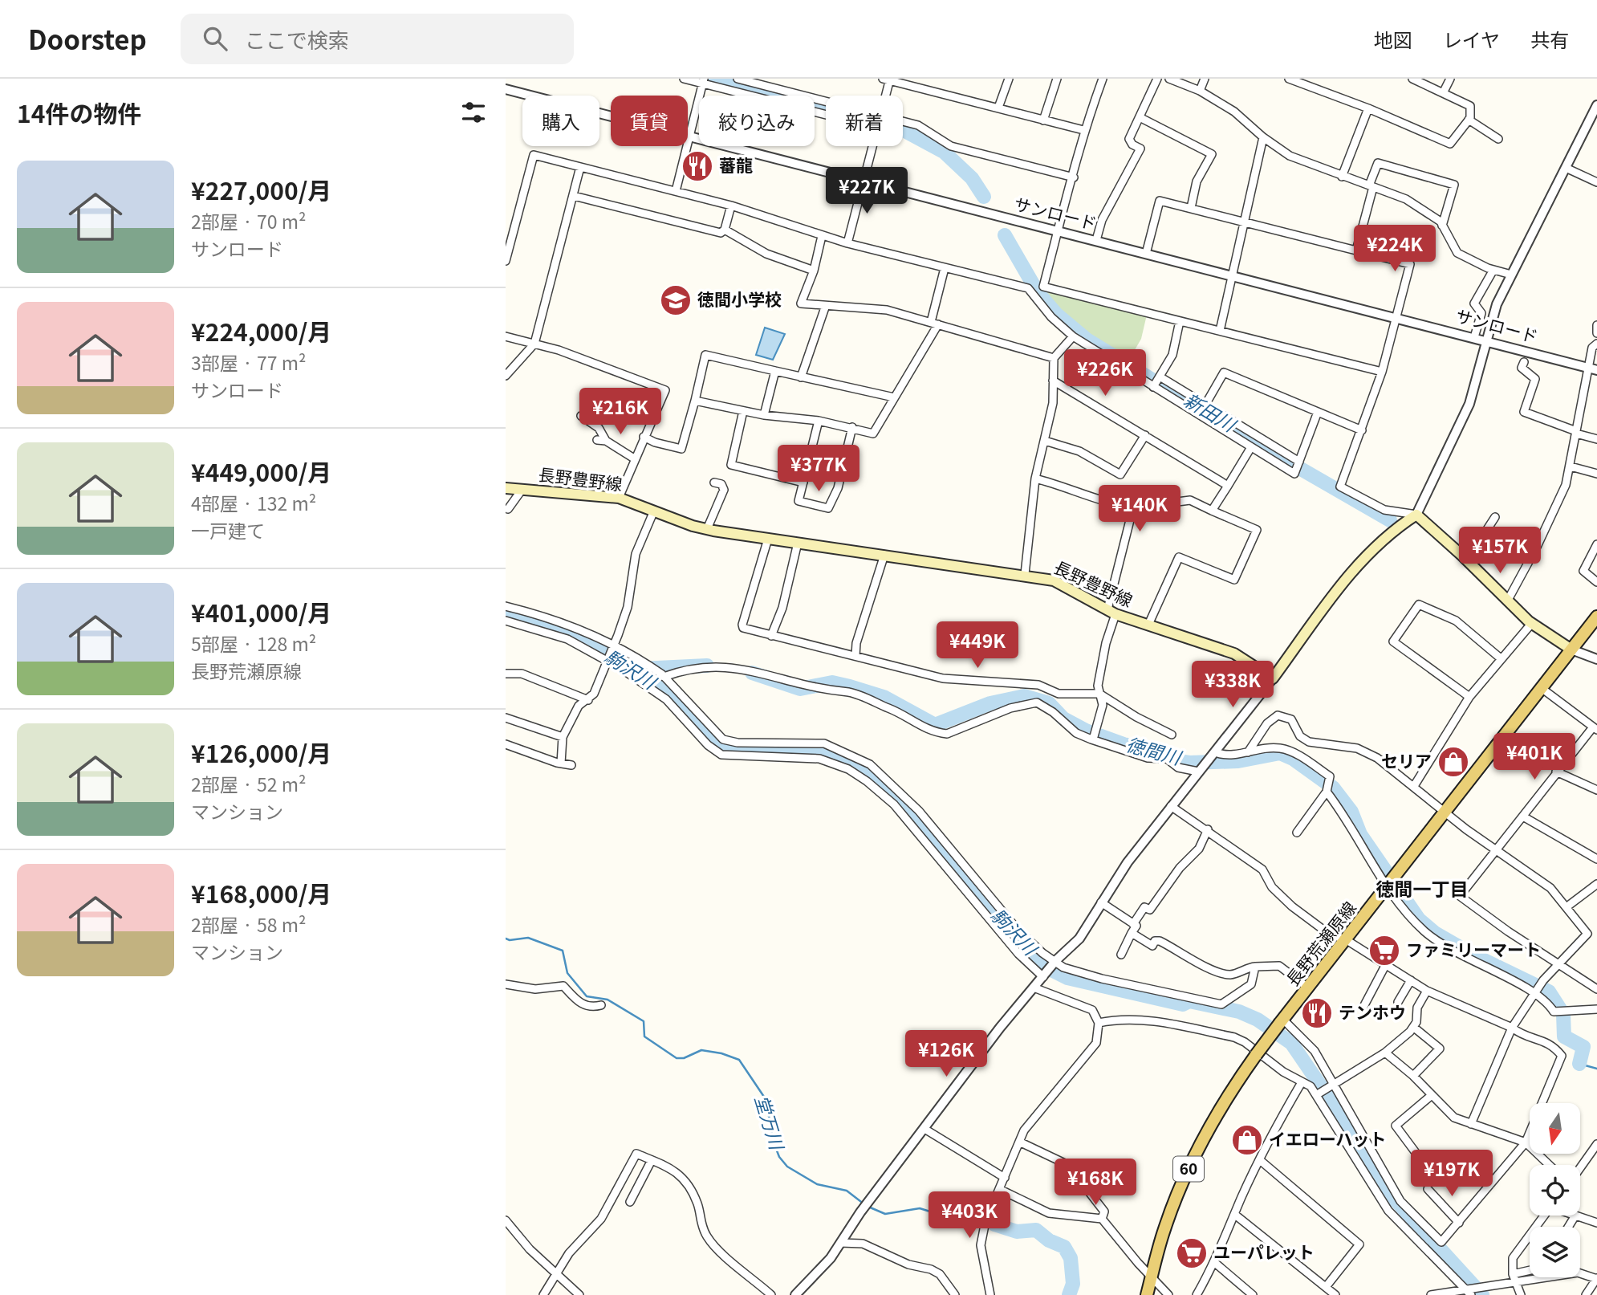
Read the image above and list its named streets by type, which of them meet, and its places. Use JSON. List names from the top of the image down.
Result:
{
  "streets": {
    "main road": ["長野豊野線", "長野荒瀬原線", "60"],
    "street": ["サンロード"]
  },
  "districts": ["徳間一丁目"],
  "water": [
    "新田川",
    "駒沢川",
    "徳間川",
    "堂万川"
  ],
  "places": {
    "restaurant": ["蕃龍", "テンホウ"],
    "school or university": ["徳間小学校"],
    "shop": ["セリア", "イエローハット"],
    "supermarket": ["ファミリーマート", "ユーパレット"]
  },
  "north": "bottom",
  "page": {
    "header": "Doorstep",
    "search": "ここで検索",
    "nav": ["地図", "レイヤ", "共有"],
    "heading": "14件の物件",
    "chip": [
      "購入",
      "賃貸",
      "絞り込み",
      "新着"
    ],
    "list": [
      {
        "name": "¥227,000/月",
        "note": "2部屋 · 70 m² · サンロード"
      },
      {
        "name": "¥224,000/月",
        "note": "3部屋 · 77 m² · サンロード"
      },
      {
        "name": "¥449,000/月",
        "note": "4部屋 · 132 m² · 一戸建て"
      },
      {
        "name": "¥401,000/月",
        "note": "5部屋 · 128 m² · 長野荒瀬原線"
      },
      {
        "name": "¥126,000/月",
        "note": "2部屋 · 52 m² · マンション"
      },
      {
        "name": "¥168,000/月",
        "note": "2部屋 · 58 m² · マンション"
      }
    ],
    "price": [
      "¥227K",
      "¥224K",
      "¥226K",
      "¥216K",
      "¥377K",
      "¥140K",
      "¥157K",
      "¥449K",
      "¥338K",
      "¥401K",
      "¥126K",
      "¥197K",
      "¥168K",
      "¥403K"
    ]
  }
}
